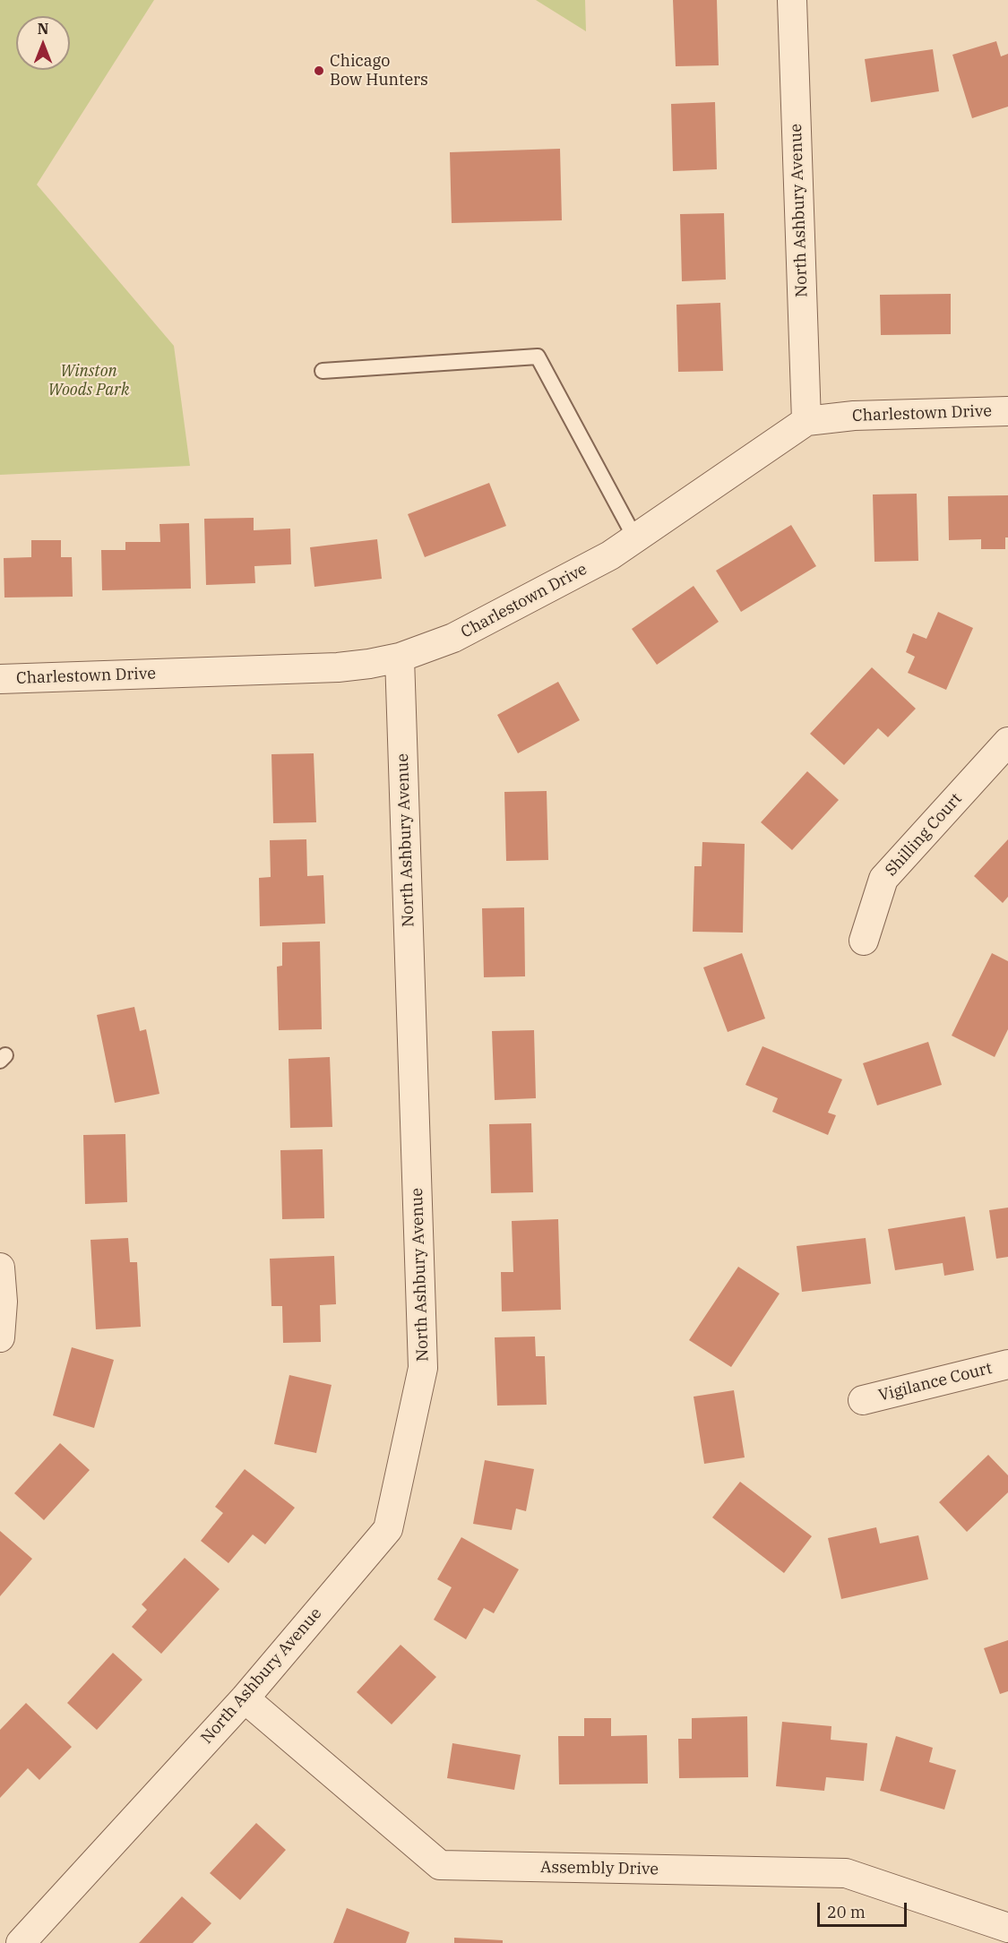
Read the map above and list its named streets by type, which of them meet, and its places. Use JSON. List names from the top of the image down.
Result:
{
  "streets": {
    "street": [
      "North Ashbury Avenue",
      "Charlestown Drive",
      "Shilling Court",
      "Vigilance Court",
      "Assembly Drive"
    ]
  },
  "crossings": [
    ["North Ashbury Avenue", "Charlestown Drive"],
    ["North Ashbury Avenue", "Assembly Drive"]
  ],
  "parks": ["Winston Woods Park"],
  "places": ["Chicago Bow Hunters"],
  "scale_bar": "20 m",
  "north": "top"
}
